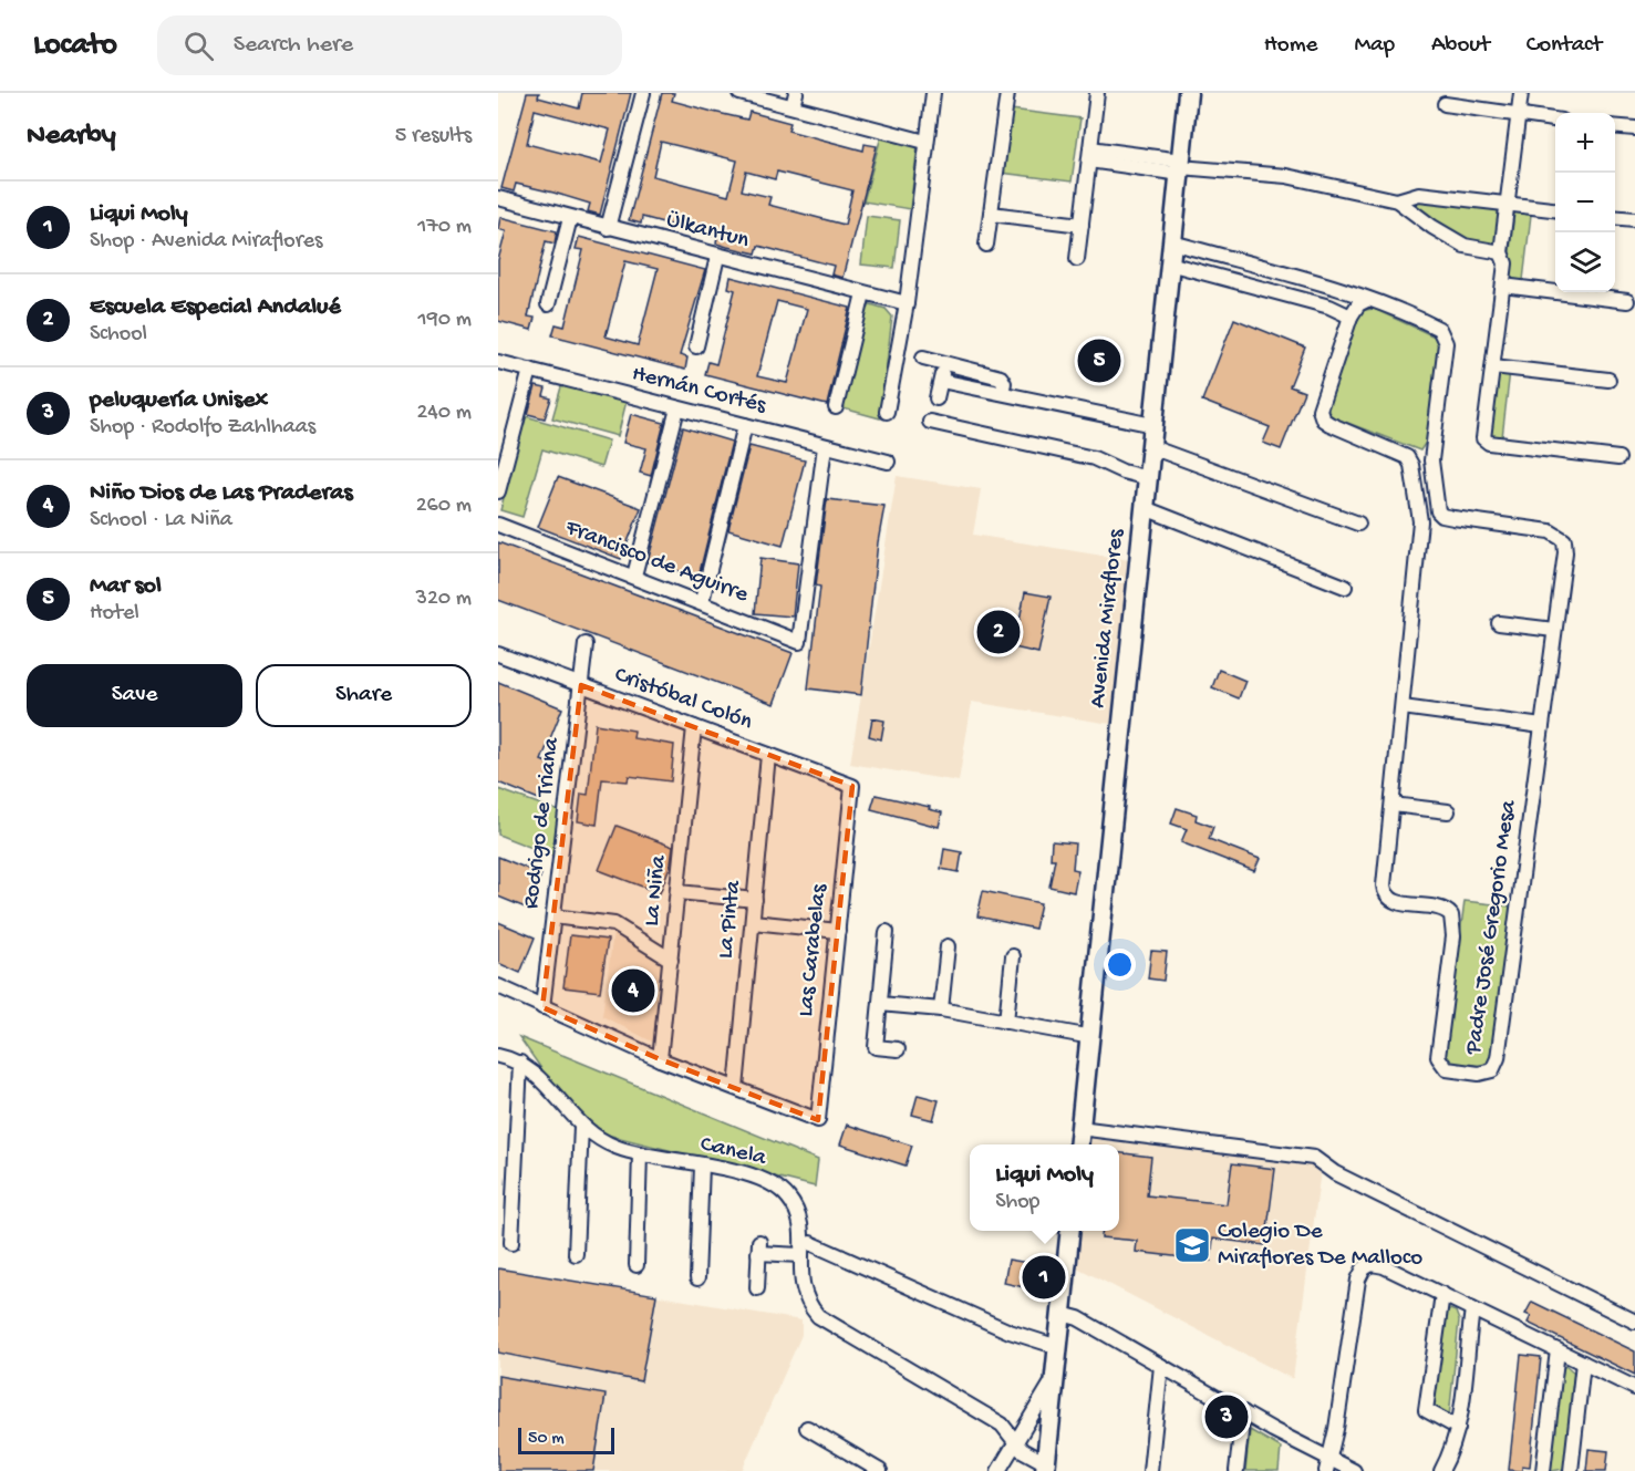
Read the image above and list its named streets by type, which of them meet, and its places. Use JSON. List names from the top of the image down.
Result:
{
  "streets": {
    "main road": ["Avenida Miraflores"],
    "street": [
      "Ülkantun",
      "Hernán Cortés",
      "Francisco de Aguirre",
      "Cristóbal Colón",
      "Rodrigo de Triana",
      "La Niña",
      "La Pinta",
      "Padre José Gregorio Mesa",
      "Las Carabelas",
      "Canela"
    ]
  },
  "crossings": [
    ["Hernán Cortés", "Francisco de Aguirre"],
    ["Cristóbal Colón", "Rodrigo de Triana"],
    ["Cristóbal Colón", "La Niña"],
    ["Cristóbal Colón", "La Pinta"],
    ["Cristóbal Colón", "Las Carabelas"],
    ["La Pinta", "Las Carabelas"]
  ],
  "places": {
    "school or university": ["Colegio De Miraflores De Malloco"]
  },
  "scale_bar": "50 m",
  "page": {
    "header": "Locato",
    "search": "Search here",
    "nav": [
      "Home",
      "Map",
      "About",
      "Contact"
    ],
    "heading": ["Nearby", "5 results"],
    "map_buttons": ["+", "−"],
    "list": [
      {
        "mark": "1",
        "name": "Liqui Moly",
        "note": "Shop · Avenida Miraflores",
        "value": "170 m"
      },
      {
        "mark": "2",
        "name": "Escuela Especial Andalué",
        "note": "School",
        "value": "190 m"
      },
      {
        "mark": "3",
        "name": "peluquería Unisex",
        "note": "Shop · Rodolfo Zahlhaas",
        "value": "240 m"
      },
      {
        "mark": "4",
        "name": "Niño Dios de Las Praderas",
        "note": "School · La Niña",
        "value": "260 m"
      },
      {
        "mark": "5",
        "name": "Mar sol",
        "note": "Hotel",
        "value": "320 m"
      }
    ],
    "pins": [
      "5",
      "2",
      "4",
      "1",
      "3"
    ],
    "buttons": ["Save", "Share"],
    "popup": ["Liqui Moly", "Shop"],
    "scale": "50 m"
  }
}
